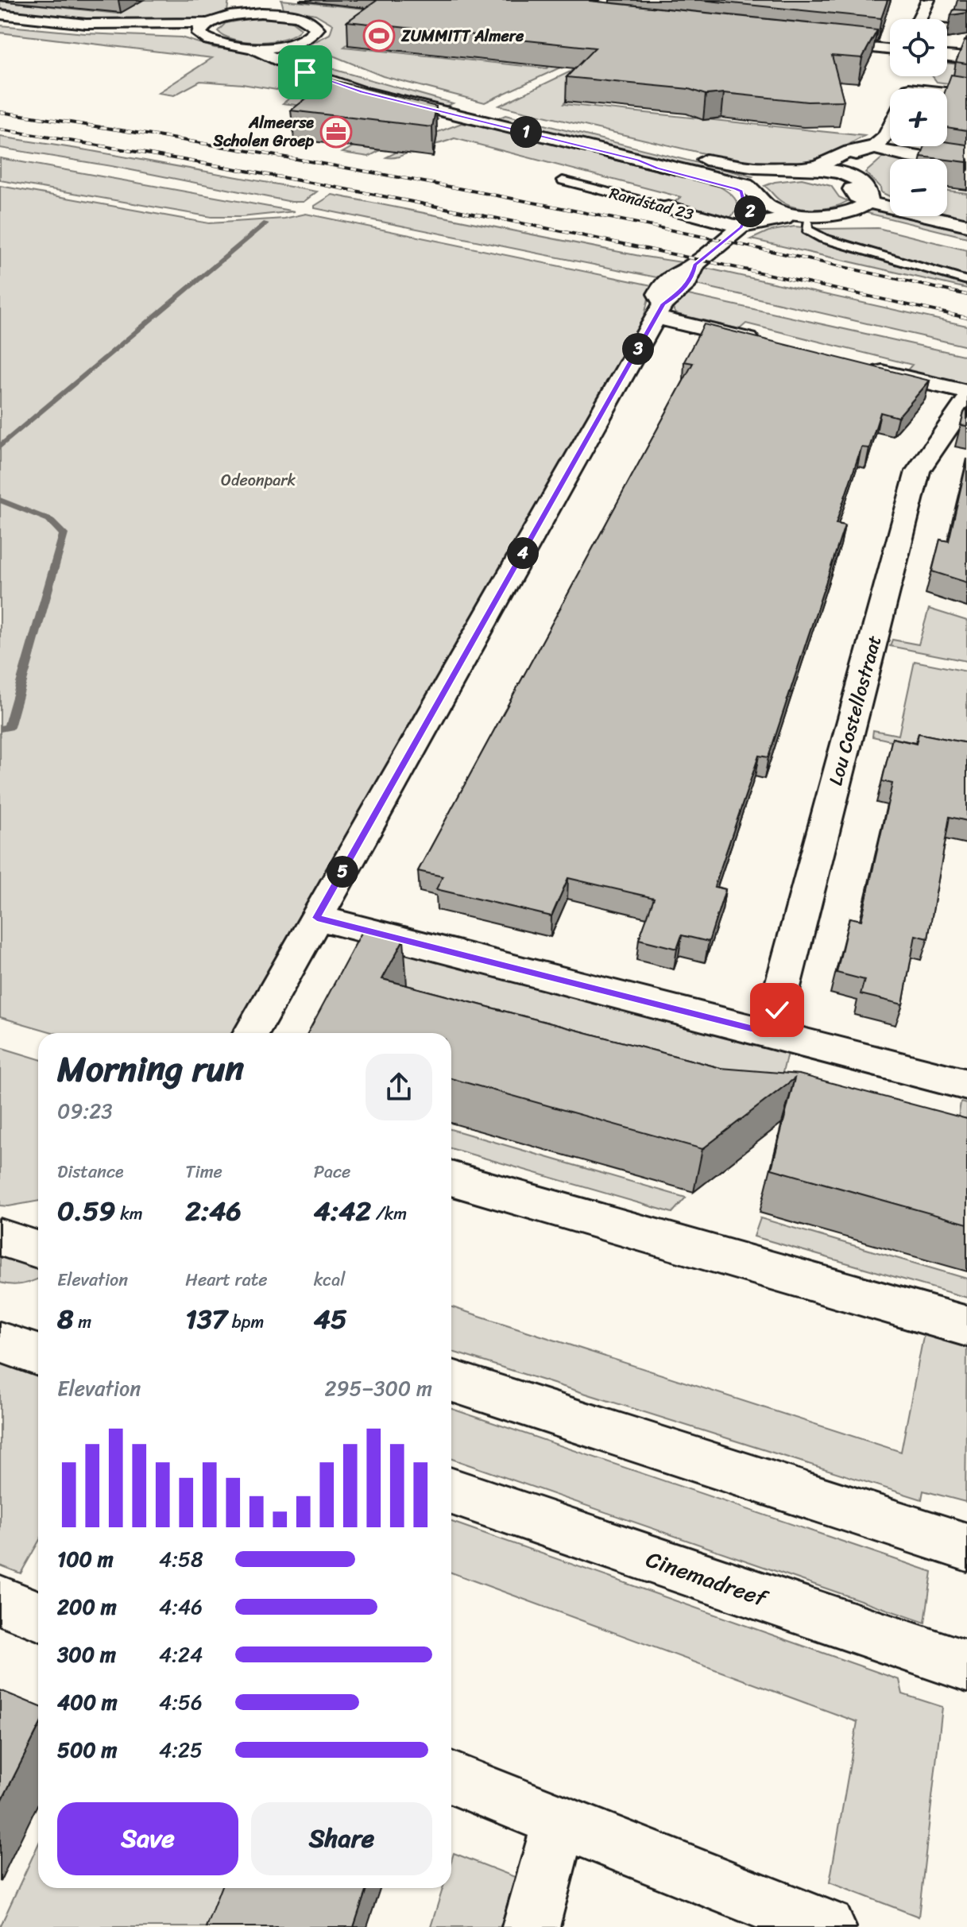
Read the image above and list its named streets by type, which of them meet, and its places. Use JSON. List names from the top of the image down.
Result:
{
  "streets": {
    "main road": ["Randstad 23", "Lou Costellostraat", "Cinemadreef"]
  },
  "parks": ["Odeonpark"],
  "places": {
    "sports": ["ZUMMITT Almere"],
    "office": ["Almeerse Scholen Groep"]
  },
  "page": {
    "map_buttons": ["+", "−"],
    "pins": [
      "1",
      "2",
      "3",
      "4",
      "5"
    ],
    "heading": ["Morning run", "09:23"],
    "stats": [
      ["Distance", "0.59 km"],
      ["Time", "2:46"],
      ["Pace", "4:42 /km"],
      ["Elevation", "8 m"],
      ["Heart rate", "137 bpm"],
      ["kcal", "45"]
    ],
    "chart": ["Elevation", "295–300 m"],
    "list": [
      {
        "name": "100 m",
        "note": "4:58"
      },
      {
        "name": "200 m",
        "note": "4:46"
      },
      {
        "name": "300 m",
        "note": "4:24"
      },
      {
        "name": "400 m",
        "note": "4:56"
      },
      {
        "name": "500 m",
        "note": "4:25"
      }
    ],
    "buttons": ["Save", "Share"]
  }
}
